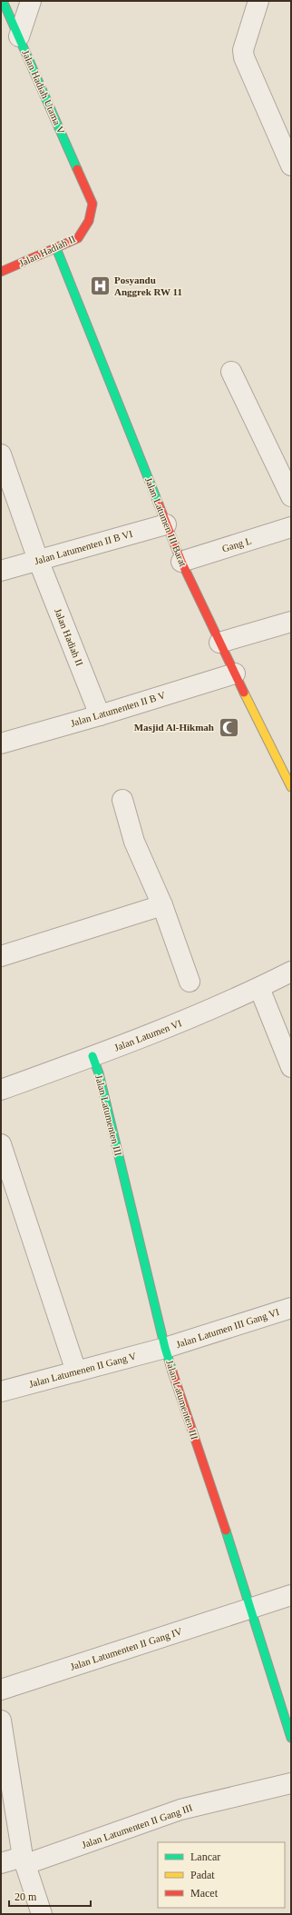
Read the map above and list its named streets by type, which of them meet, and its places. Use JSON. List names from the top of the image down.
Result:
{
  "streets": {
    "street": [
      "Jalan Hadiah Utama V",
      "Jalan Hadiah II",
      "Jalan Latumen III Barat",
      "Gang L",
      "Jalan Latumenten II B VI",
      "Jalan Latumenten II B V",
      "Jalan Latumen VI",
      "Jalan Latumenten III",
      "Jalan Latumen III Gang VI",
      "Jalan Latumenen II Gang V",
      "Jalan Latumenten II Gang IV",
      "Jalan Latumenten II Gang III"
    ]
  },
  "crossings": [
    ["Jalan Hadiah Utama V", "Jalan Hadiah II"],
    ["Jalan Hadiah II", "Jalan Latumen III Barat"],
    ["Jalan Hadiah II", "Jalan Latumenten II B VI"],
    ["Jalan Hadiah II", "Jalan Latumenten II B V"],
    ["Jalan Latumen III Barat", "Gang L"],
    ["Jalan Latumen III Barat", "Jalan Latumenten II B VI"],
    ["Jalan Latumen III Barat", "Jalan Latumenten II B V"],
    ["Jalan Latumen VI", "Jalan Latumenten III"],
    ["Jalan Latumenten III", "Jalan Latumen III Gang VI"],
    ["Jalan Latumenten III", "Jalan Latumenen II Gang V"],
    ["Jalan Latumenten III", "Jalan Latumenten II Gang IV"],
    ["Jalan Latumen III Gang VI", "Jalan Latumenen II Gang V"]
  ],
  "places": {
    "hospital": ["Posyandu Anggrek RW 11"],
    "mosque": ["Masjid Al-Hikmah"]
  },
  "legend": ["Lancar", "Padat", "Macet"],
  "scale_bar": "20 m"
}
